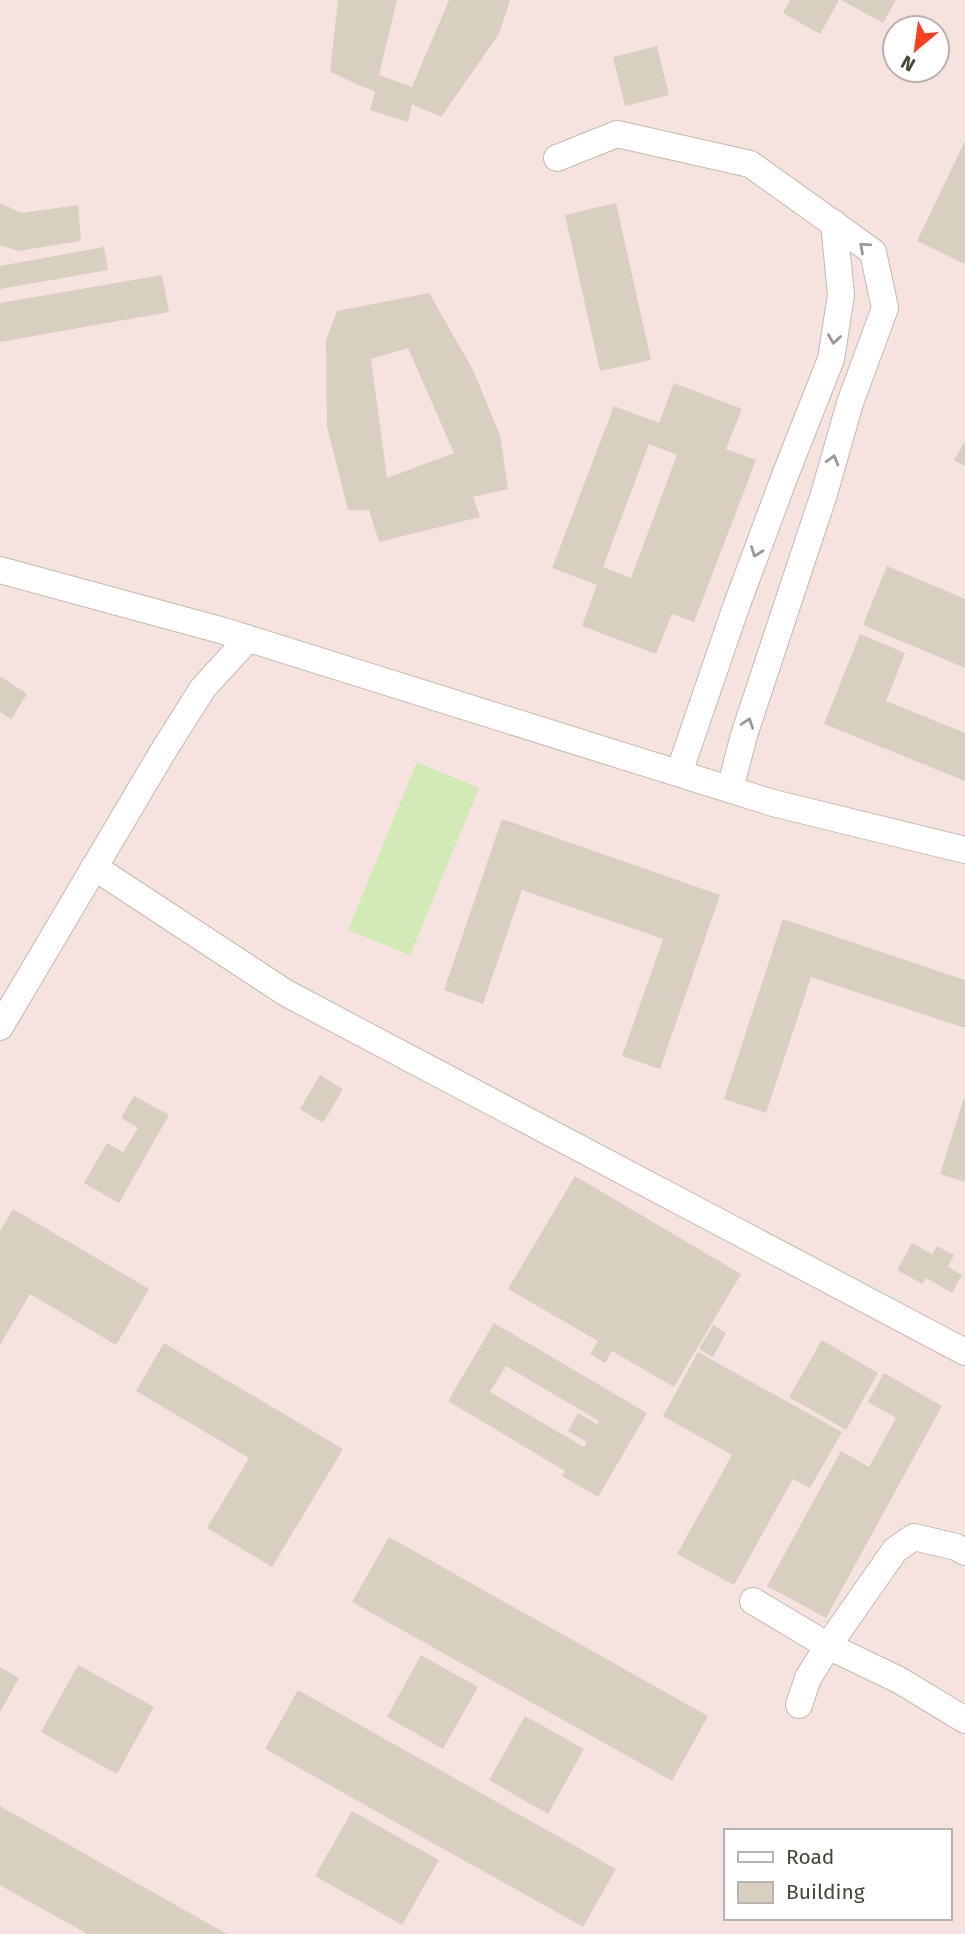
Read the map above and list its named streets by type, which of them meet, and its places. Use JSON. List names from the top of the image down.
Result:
{
  "legend": ["Road", "Building"],
  "north": "bottom left"
}
